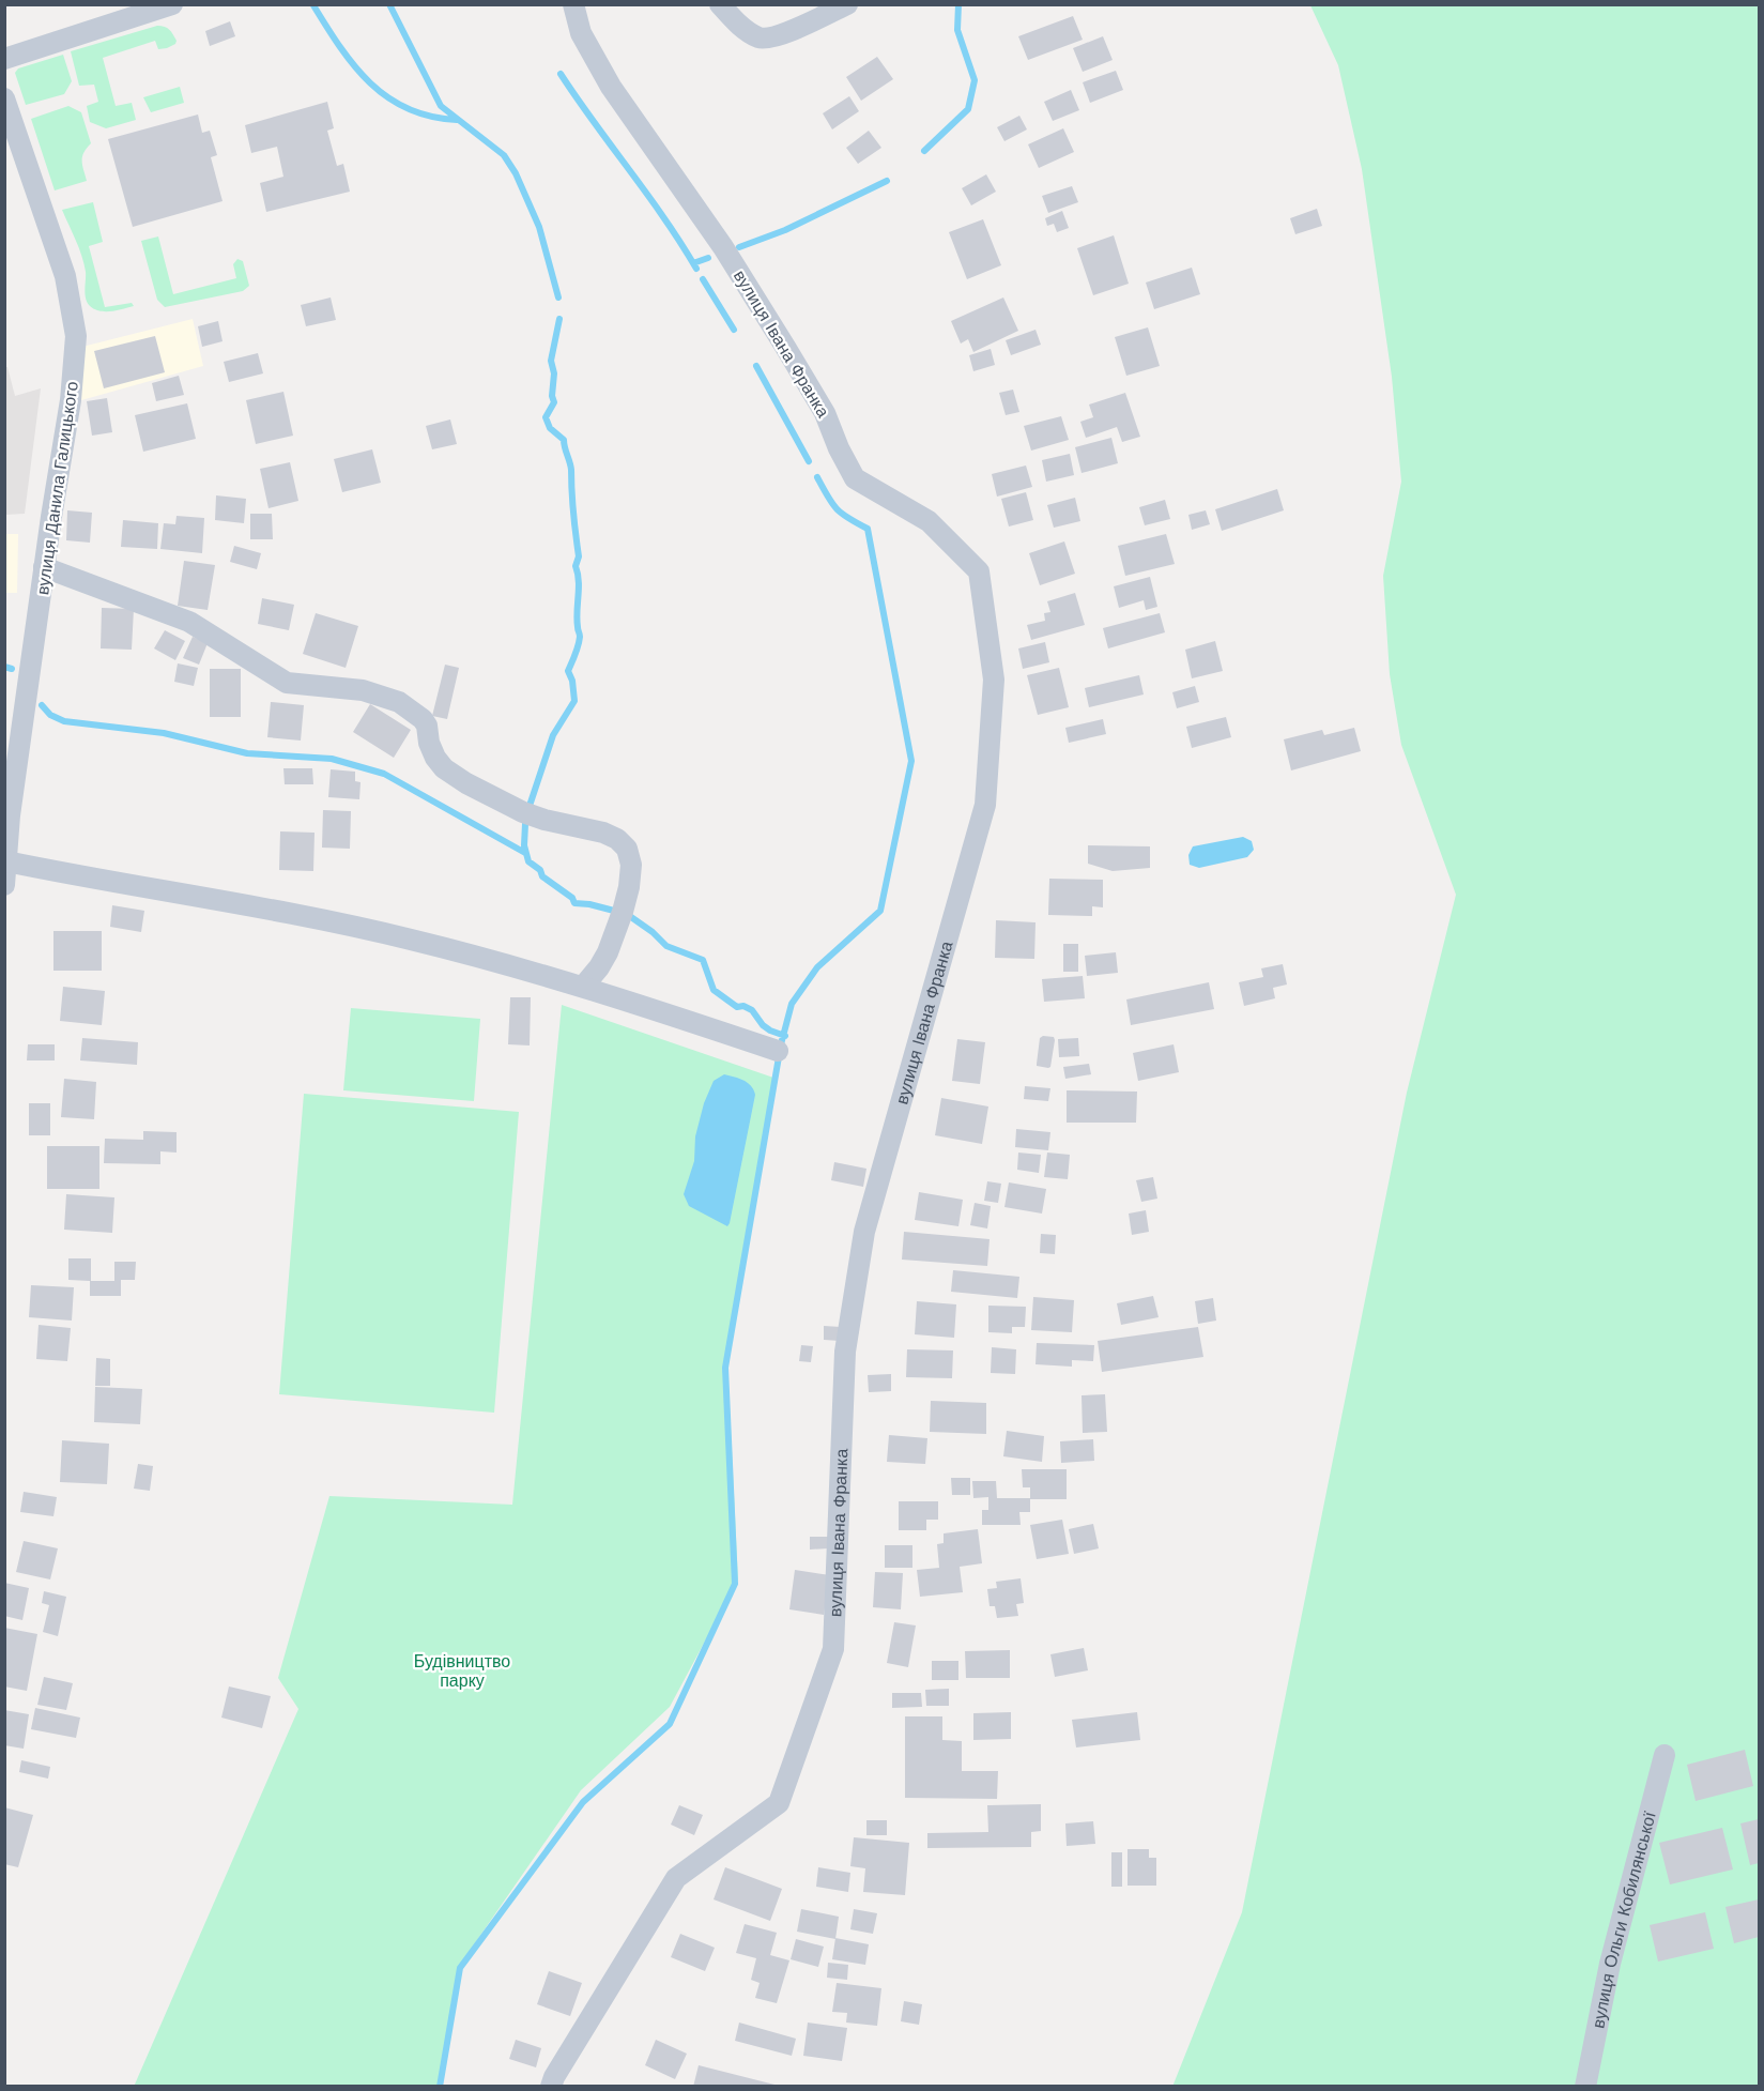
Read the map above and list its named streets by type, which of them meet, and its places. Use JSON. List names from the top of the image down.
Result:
{
  "streets": {
    "street": ["вулиця Івана Франка", "вулиця Данила Галицького", "вулиця Ольги Кобилянської"]
  },
  "parks": ["Будівництво парку"]
}
